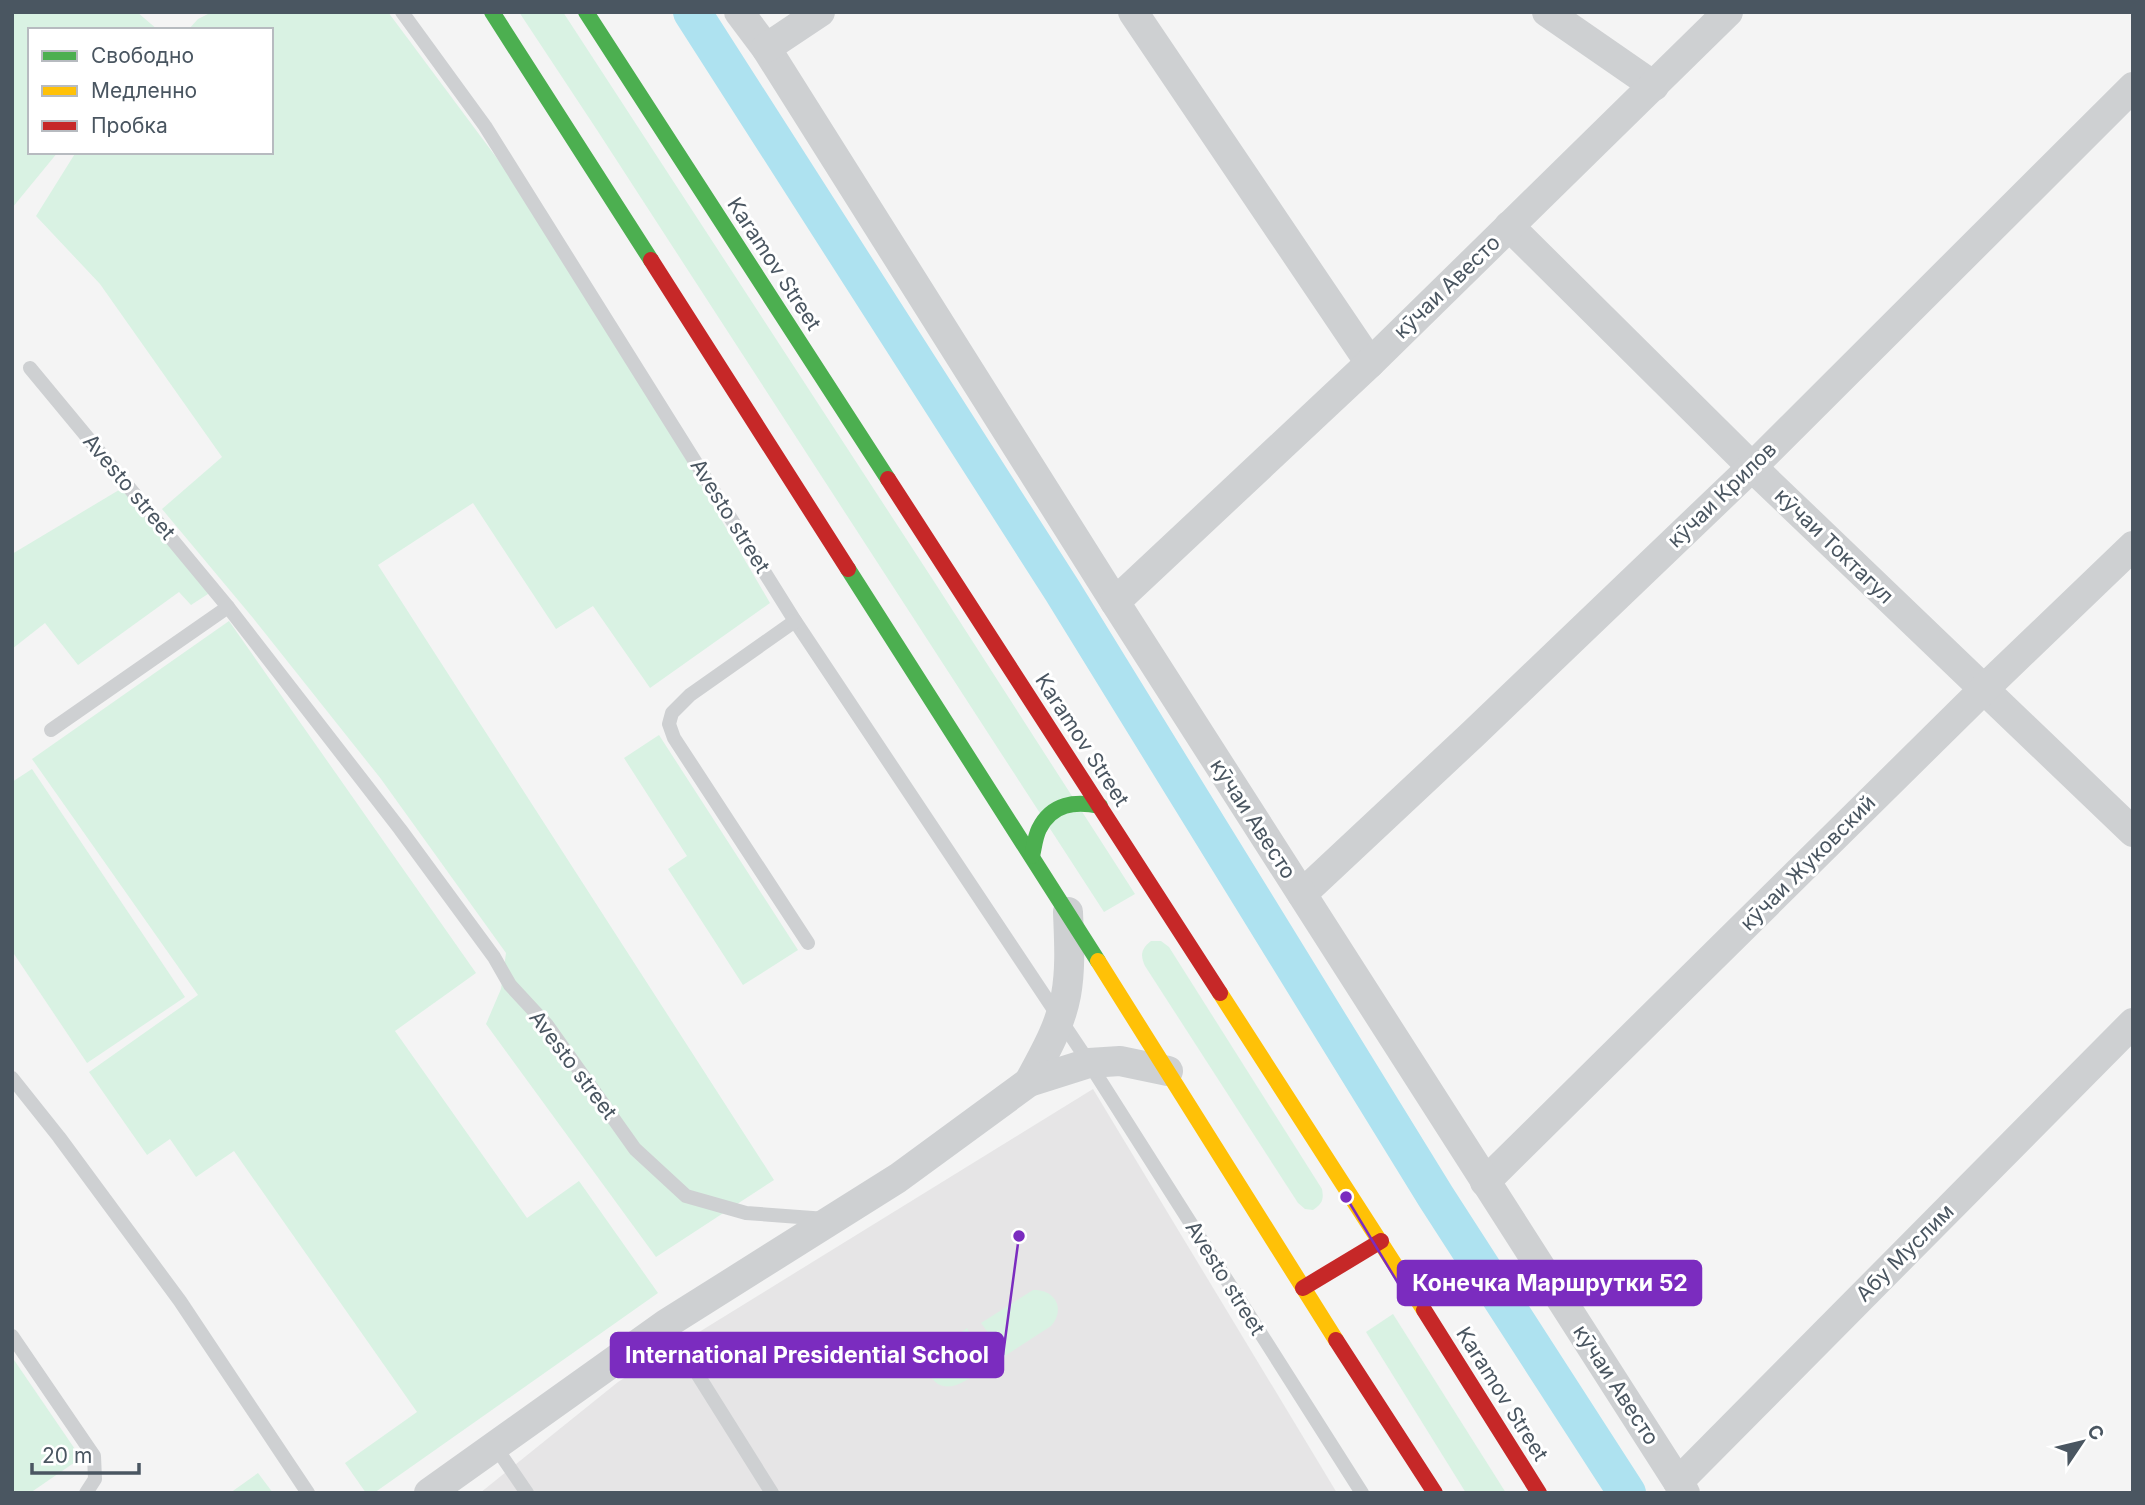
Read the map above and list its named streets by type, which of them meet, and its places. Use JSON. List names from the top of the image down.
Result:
{
  "streets": {
    "main road": ["Karamov Street"],
    "street": [
      "кӯчаи Авесто",
      "кӯчаи Крилов",
      "кӯчаи Токтагул",
      "кӯчаи Жуковский",
      "Абу Муслим"
    ],
    "lane": ["Avesto street"]
  },
  "crossings": [
    ["кӯчаи Авесто", "кӯчаи Крилов"],
    ["кӯчаи Авесто", "кӯчаи Токтагул"],
    ["кӯчаи Авесто", "кӯчаи Жуковский"],
    ["кӯчаи Авесто", "Абу Муслим"],
    ["кӯчаи Крилов", "кӯчаи Токтагул"],
    ["кӯчаи Токтагул", "кӯчаи Жуковский"]
  ],
  "places": ["Конечка Маршрутки 52", "International Presidential School"],
  "legend": ["Свободно", "Медленно", "Пробка"],
  "scale_bar": "20 m",
  "north": "top right"
}
